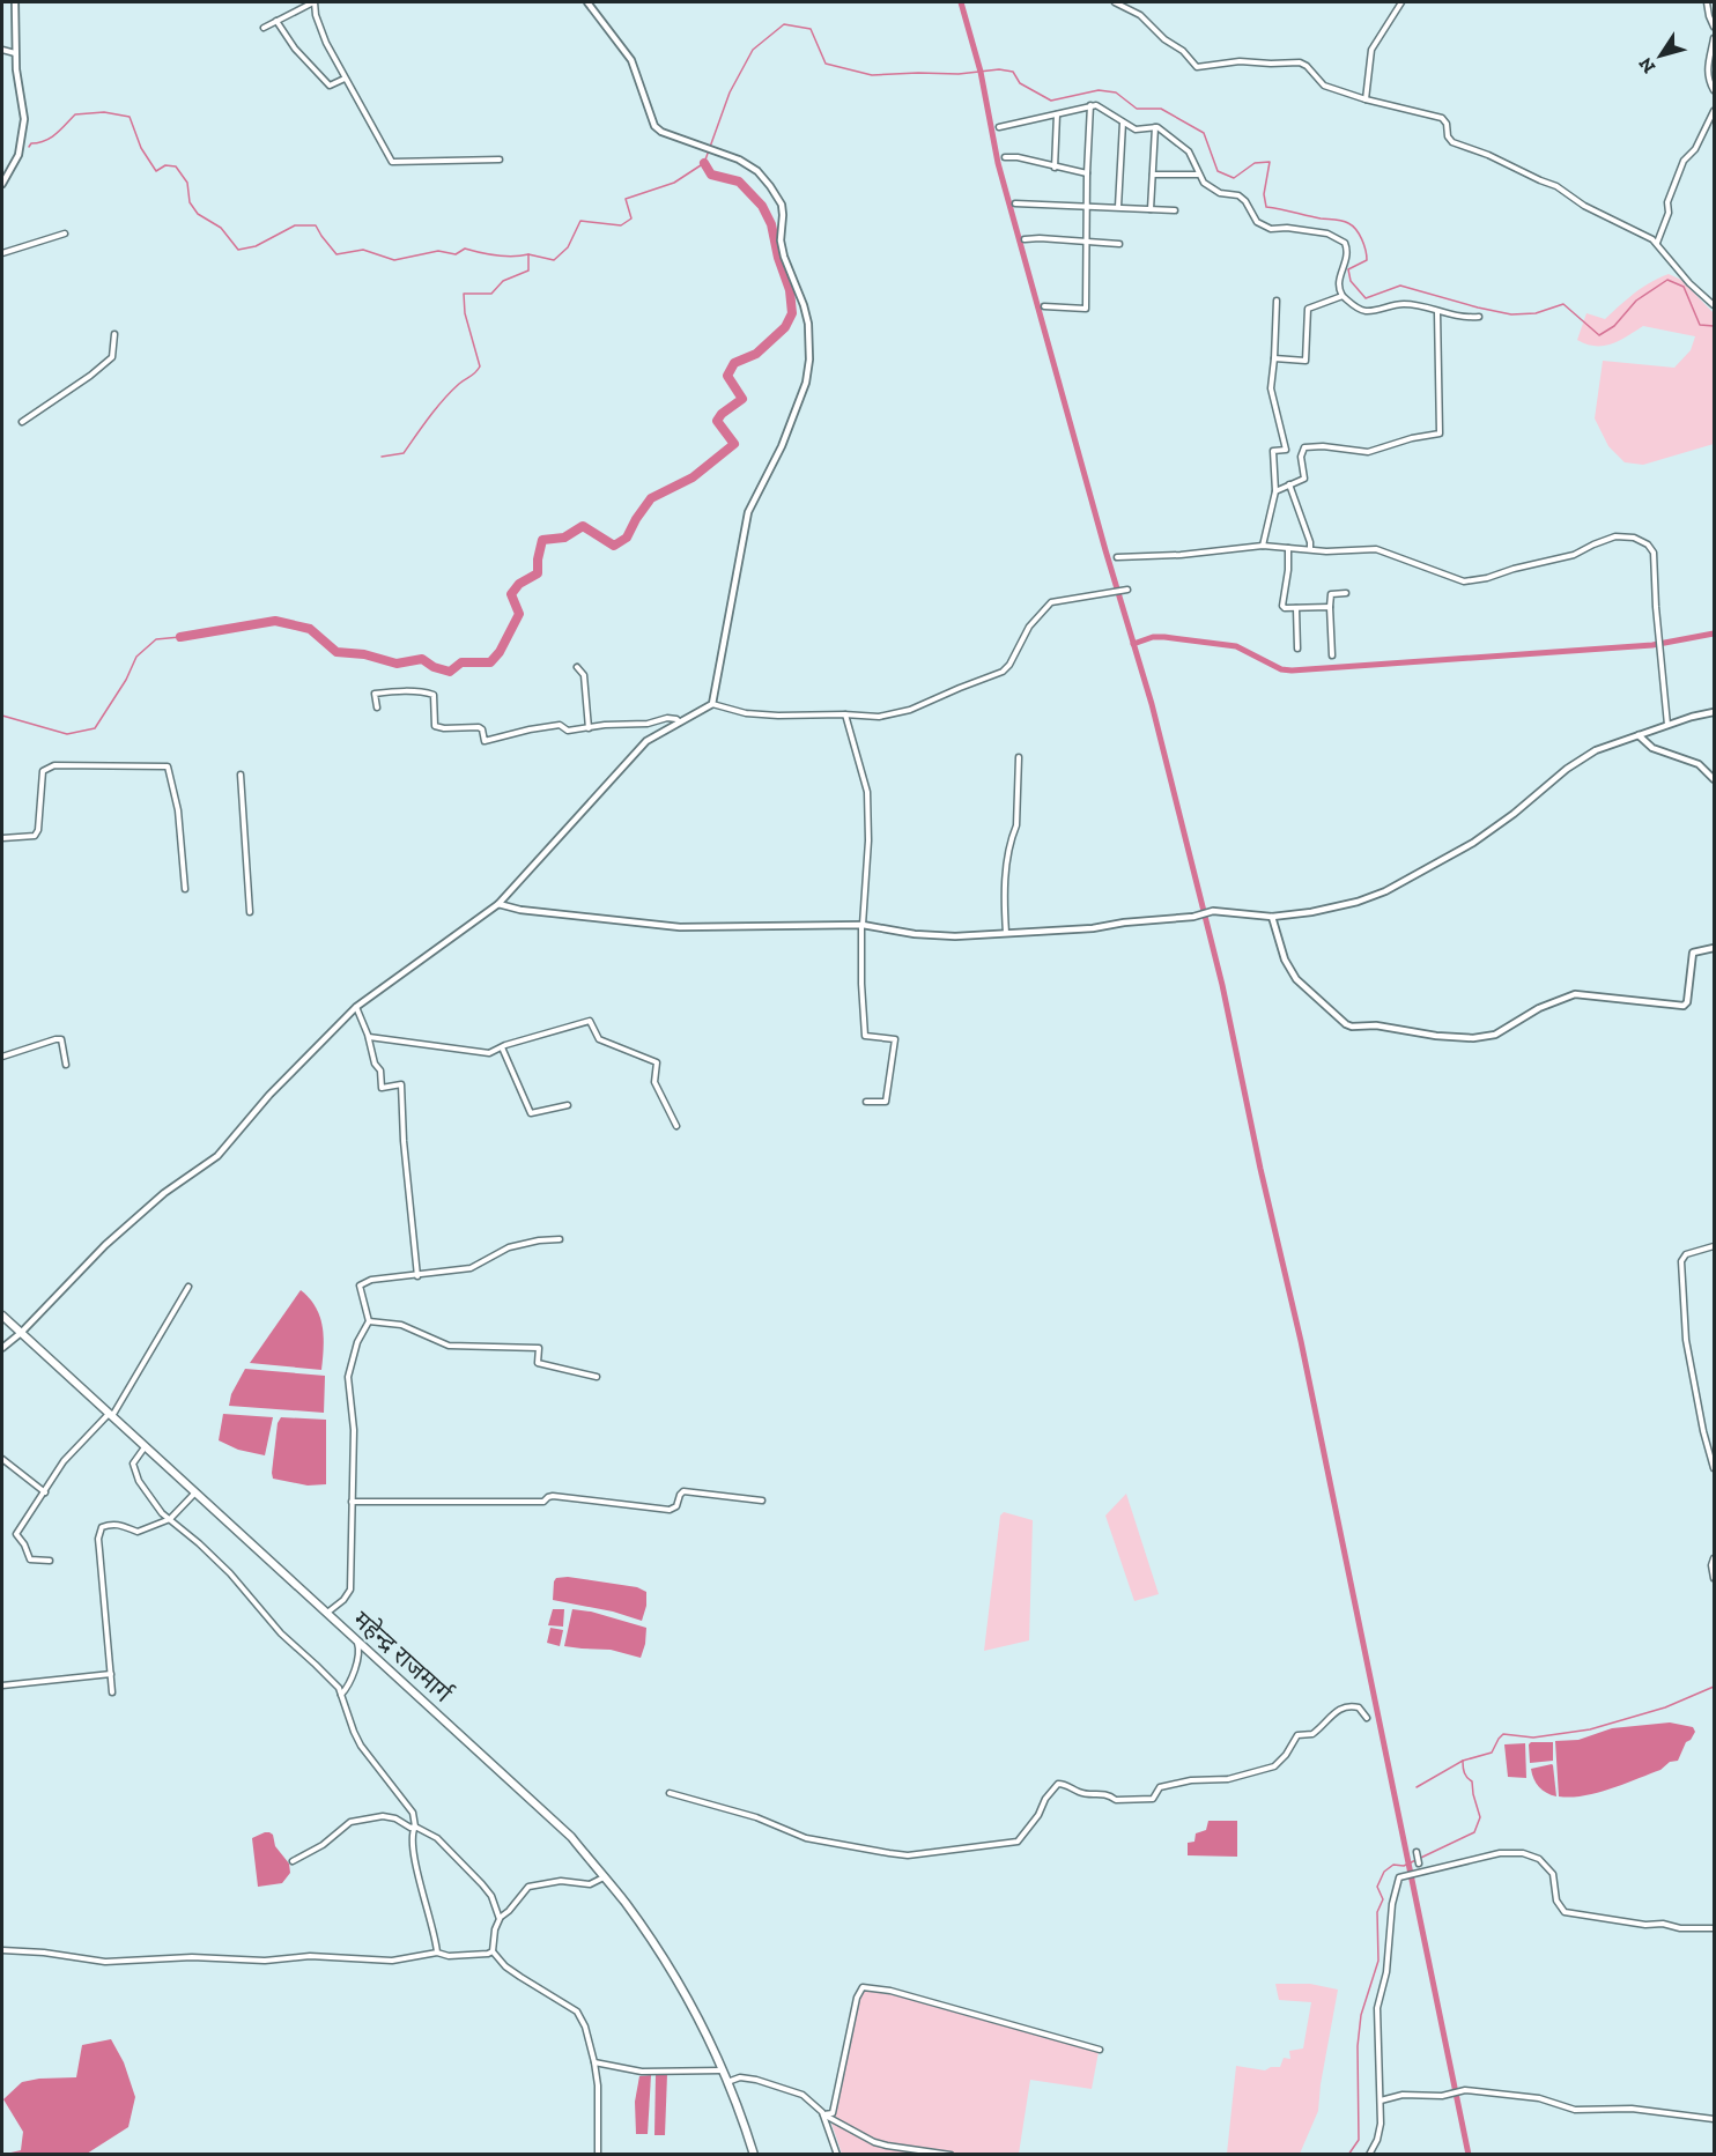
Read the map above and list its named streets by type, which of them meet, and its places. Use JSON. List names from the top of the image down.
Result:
{
  "streets": {
    "highway": ["महेन्द्र राजमार्ग"]
  },
  "north": "bottom left"
}
